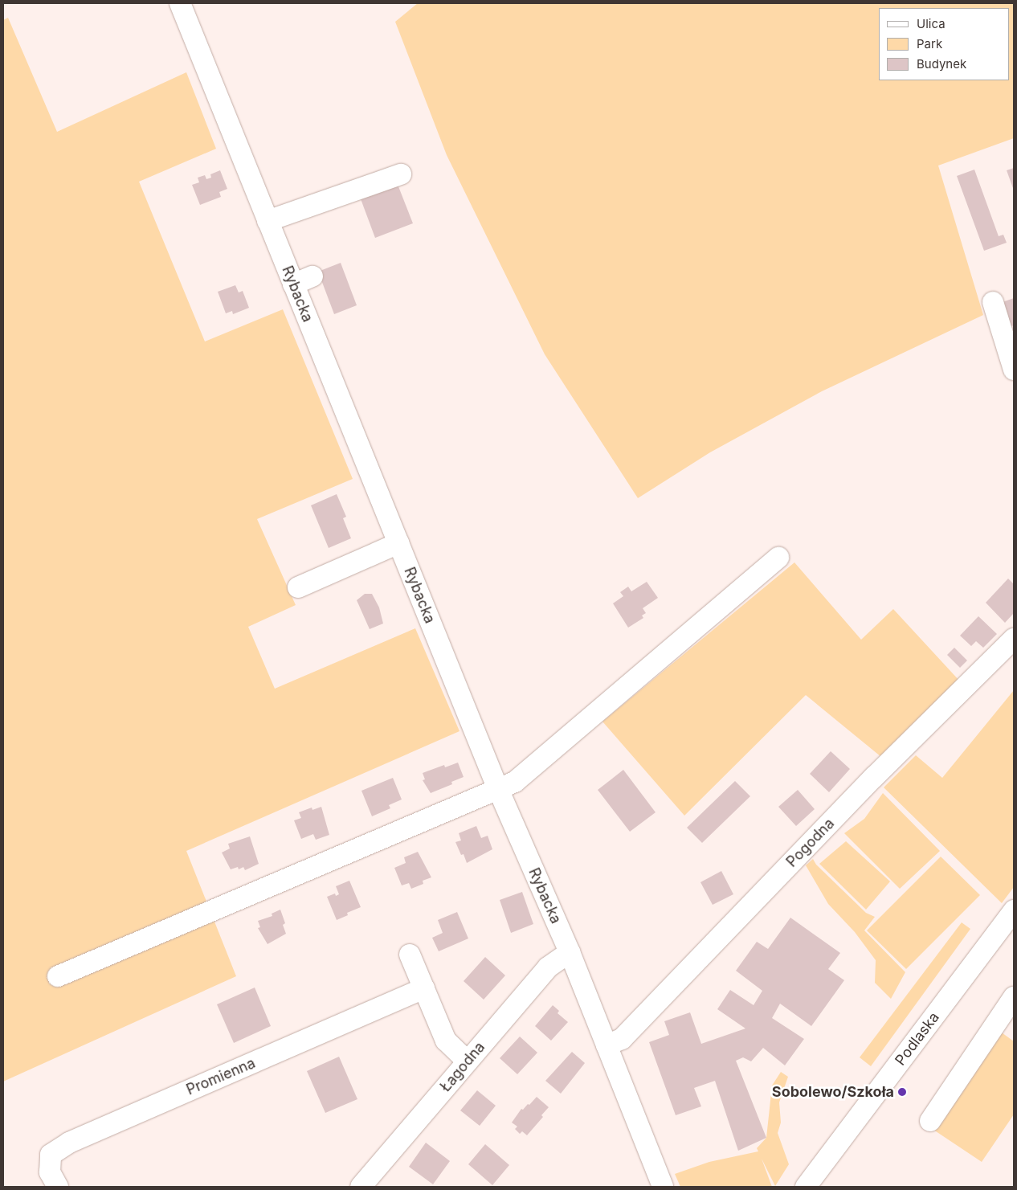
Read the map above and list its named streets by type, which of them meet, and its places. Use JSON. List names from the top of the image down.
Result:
{
  "streets": {
    "street": [
      "Rybacka",
      "Pogodna",
      "Podlaska",
      "Łagodna",
      "Promienna"
    ]
  },
  "crossings": [
    ["Rybacka", "Pogodna"],
    ["Rybacka", "Łagodna"]
  ],
  "places": ["Sobolewo/Szkoła"],
  "legend": ["Ulica", "Park", "Budynek"]
}
